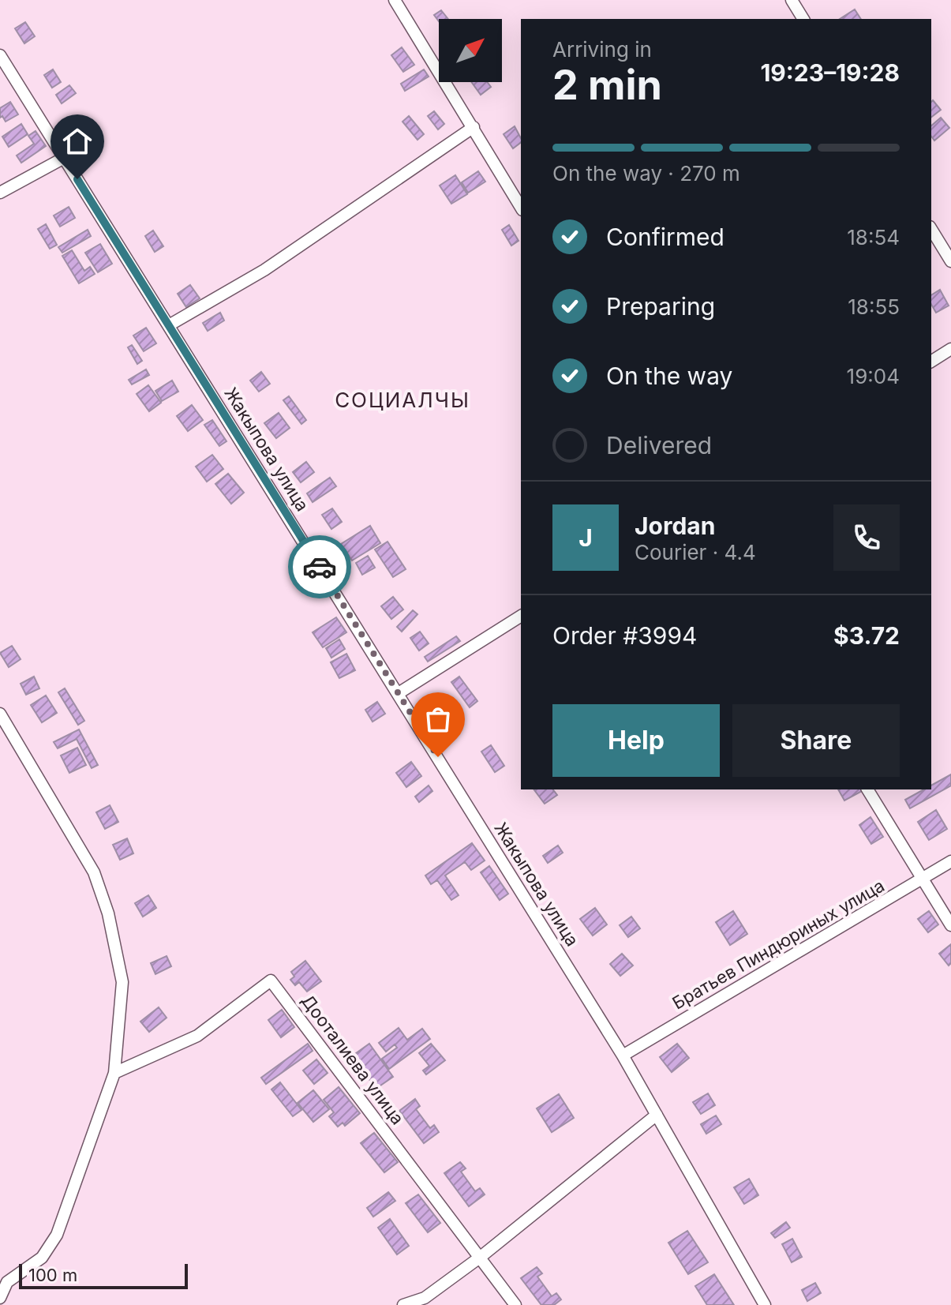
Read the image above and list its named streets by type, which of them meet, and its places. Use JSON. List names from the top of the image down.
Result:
{
  "streets": {
    "street": ["Жакыпова улица", "Братьев Пиндюриных улица", "Дооталиева улица"]
  },
  "crossings": [
    ["Жакыпова улица", "Братьев Пиндюриных улица"]
  ],
  "districts": ["СОЦИАЛЧЫ"],
  "scale_bar": "100 m",
  "north": "top right",
  "page": {
    "heading": ["2 min", "Arriving in", "19:23–19:28"],
    "panel": [
      "Jordan",
      "Courier · 4.4",
      "Order #3994",
      "$3.72"
    ],
    "bar": "On the way · 270 m",
    "list": [
      ["Confirmed", "18:54"],
      ["Preparing", "18:55"],
      ["On the way", "19:04"],
      "Delivered"
    ],
    "round": "J",
    "buttons": ["Help", "Share"],
    "scale": "100 m"
  }
}
